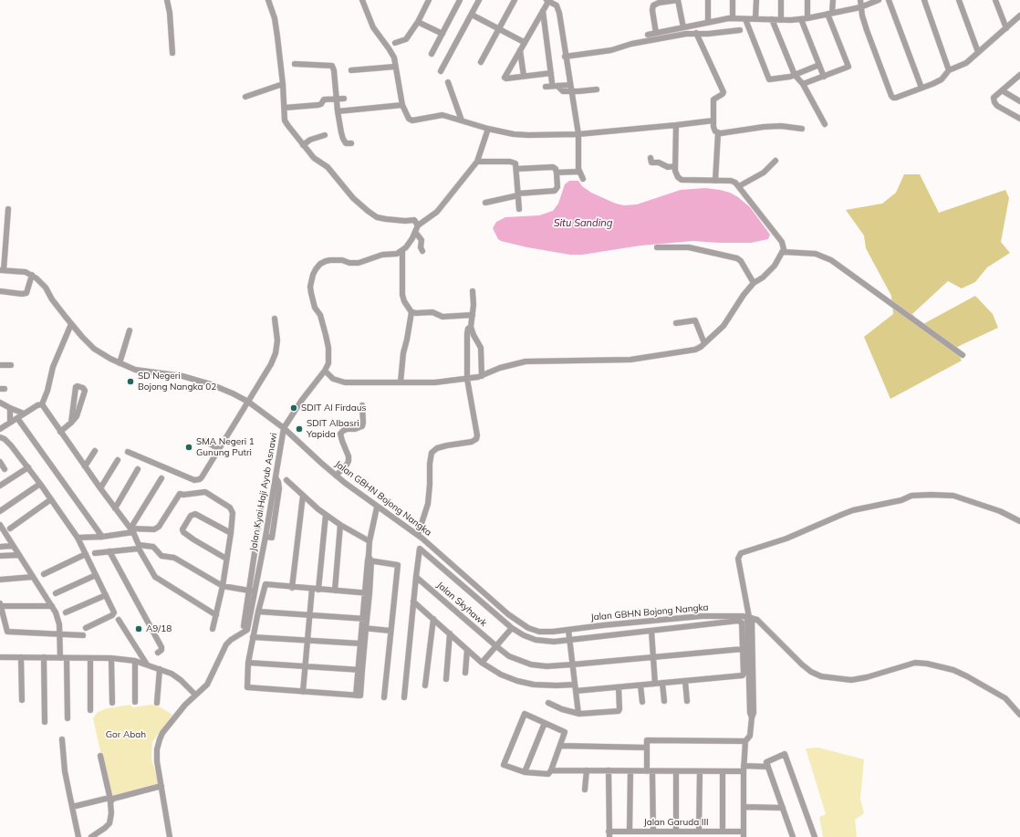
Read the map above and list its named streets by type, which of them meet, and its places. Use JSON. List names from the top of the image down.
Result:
{
  "streets": {
    "street": [
      "Jalan Kyai Haji Ayub Asnawi",
      "Jalan GBHN Bojong Nangka",
      "Jalan Skyhawk",
      "Jalan Garuda III"
    ]
  },
  "crossings": [
    ["Jalan Kyai Haji Ayub Asnawi", "Jalan GBHN Bojong Nangka"]
  ],
  "water": ["Situ Sanding"],
  "parks": ["Gor Abah"],
  "places": [
    "SD Negeri Bojong Nangka 02",
    "SDIT Al Firdaus",
    "SDIT Albasri Yapida",
    "SMA Negeri 1 Gunung Putri",
    "A9/18"
  ]
}
